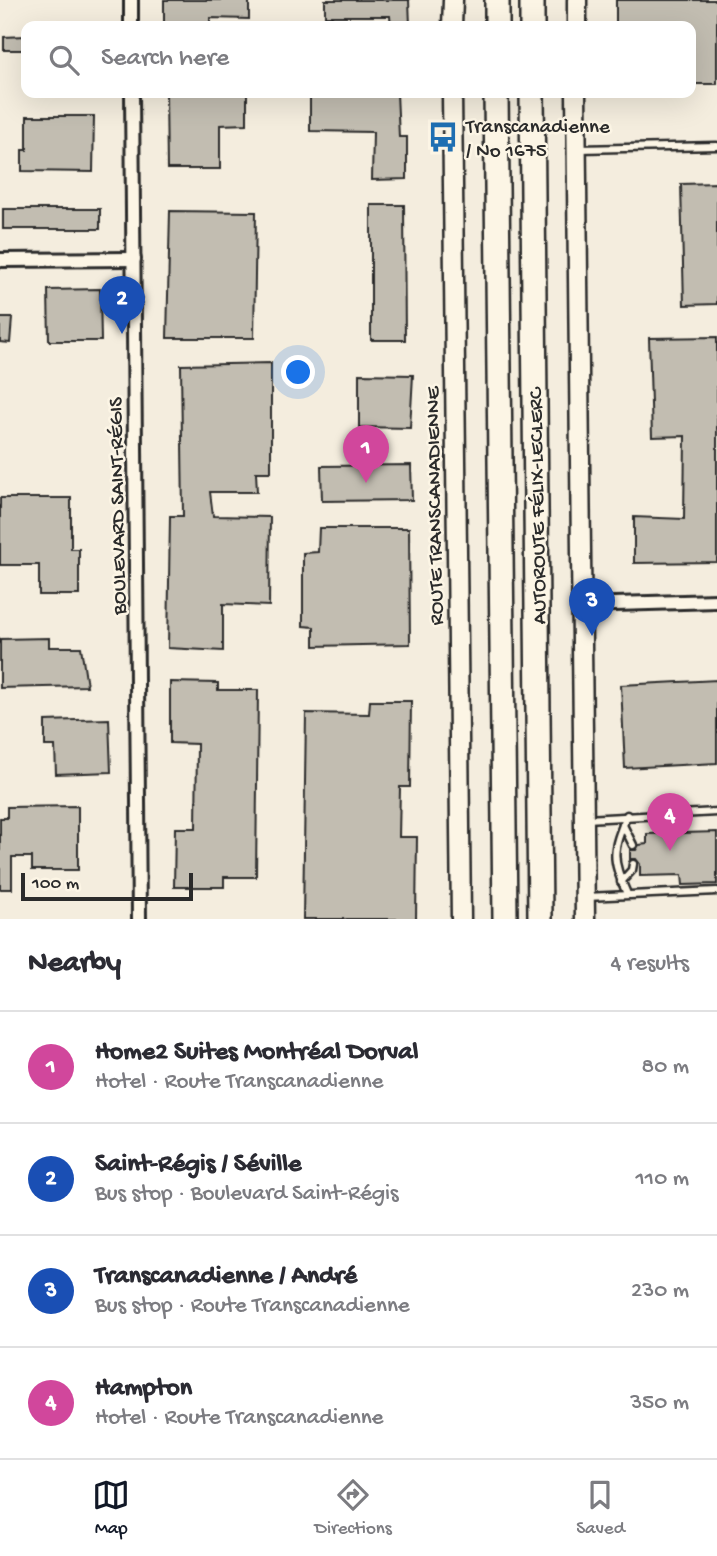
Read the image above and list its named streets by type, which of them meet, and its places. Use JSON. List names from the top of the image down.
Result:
{
  "streets": {
    "highway": ["AUTOROUTE FÉLIX-LECLERC"],
    "main road": ["ROUTE TRANSCANADIENNE"],
    "street": ["BOULEVARD SAINT-RÉGIS"]
  },
  "places": {
    "bus stop": ["Transcanadienne / No 1675"]
  },
  "scale_bar": "100 m",
  "page": {
    "search": "Search here",
    "pins": [
      "2",
      "1",
      "3",
      "4"
    ],
    "scale": "100 m",
    "heading": ["Nearby", "4 results"],
    "list": [
      {
        "mark": "1",
        "name": "Home2 Suites Montréal Dorval",
        "note": "Hotel · Route Transcanadienne",
        "value": "80 m"
      },
      {
        "mark": "2",
        "name": "Saint-Régis / Séville",
        "note": "Bus stop · Boulevard Saint-Régis",
        "value": "110 m"
      },
      {
        "mark": "3",
        "name": "Transcanadienne / André",
        "note": "Bus stop · Route Transcanadienne",
        "value": "230 m"
      },
      {
        "mark": "4",
        "name": "Hampton",
        "note": "Hotel · Route Transcanadienne",
        "value": "350 m"
      }
    ],
    "nav": ["Map", "Directions", "Saved"]
  }
}
